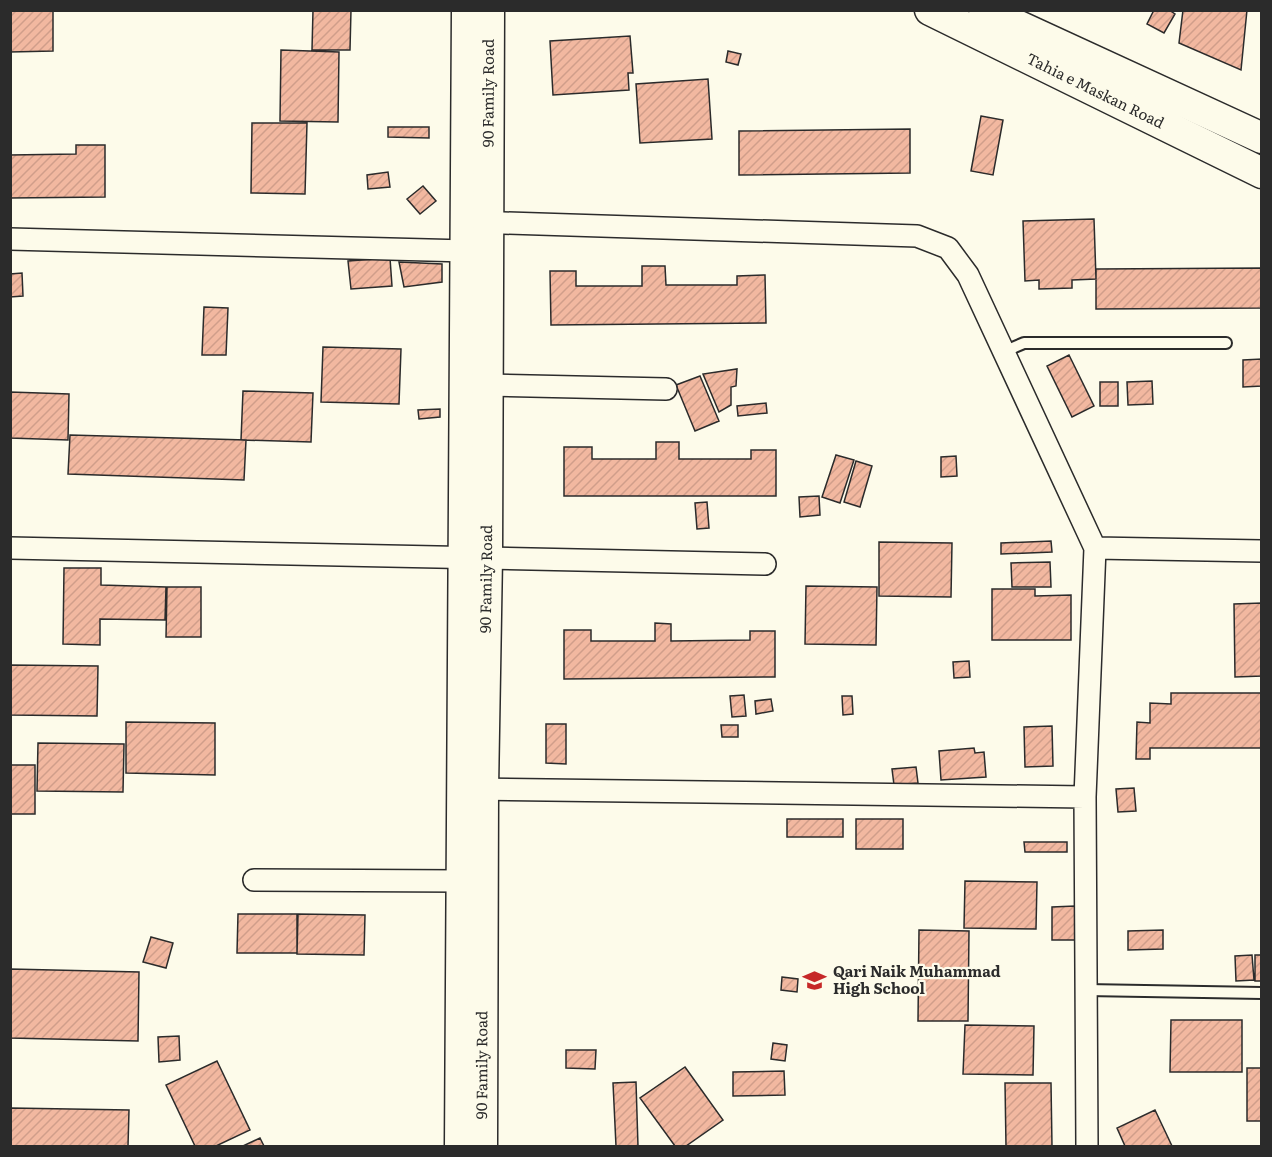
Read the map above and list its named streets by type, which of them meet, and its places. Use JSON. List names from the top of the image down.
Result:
{
  "streets": {
    "street": ["Tahia e Maskan Road", "90 Family Road"]
  },
  "places": {
    "school or university": ["Qari Naik Muhammad High School"]
  }
}
